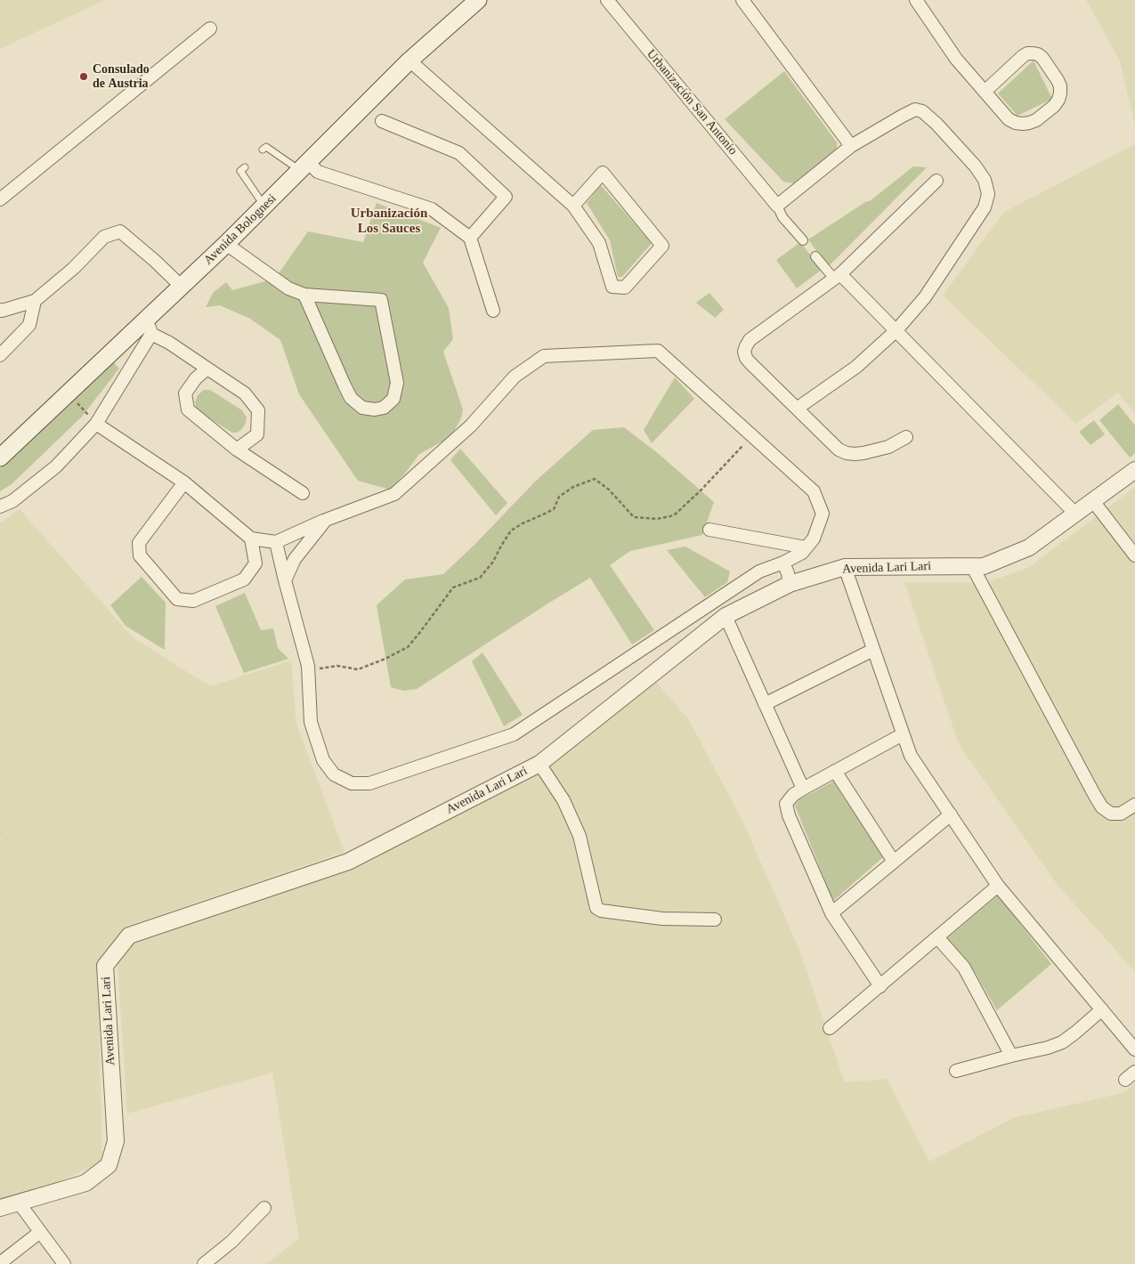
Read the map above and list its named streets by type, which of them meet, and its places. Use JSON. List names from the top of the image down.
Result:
{
  "streets": {
    "main road": ["Avenida Bolognesi"],
    "street": ["Urbanización San Antonio", "Avenida Lari Lari"]
  },
  "districts": ["Urbanización Los Sauces"],
  "places": ["Consulado de Austria"]
}
